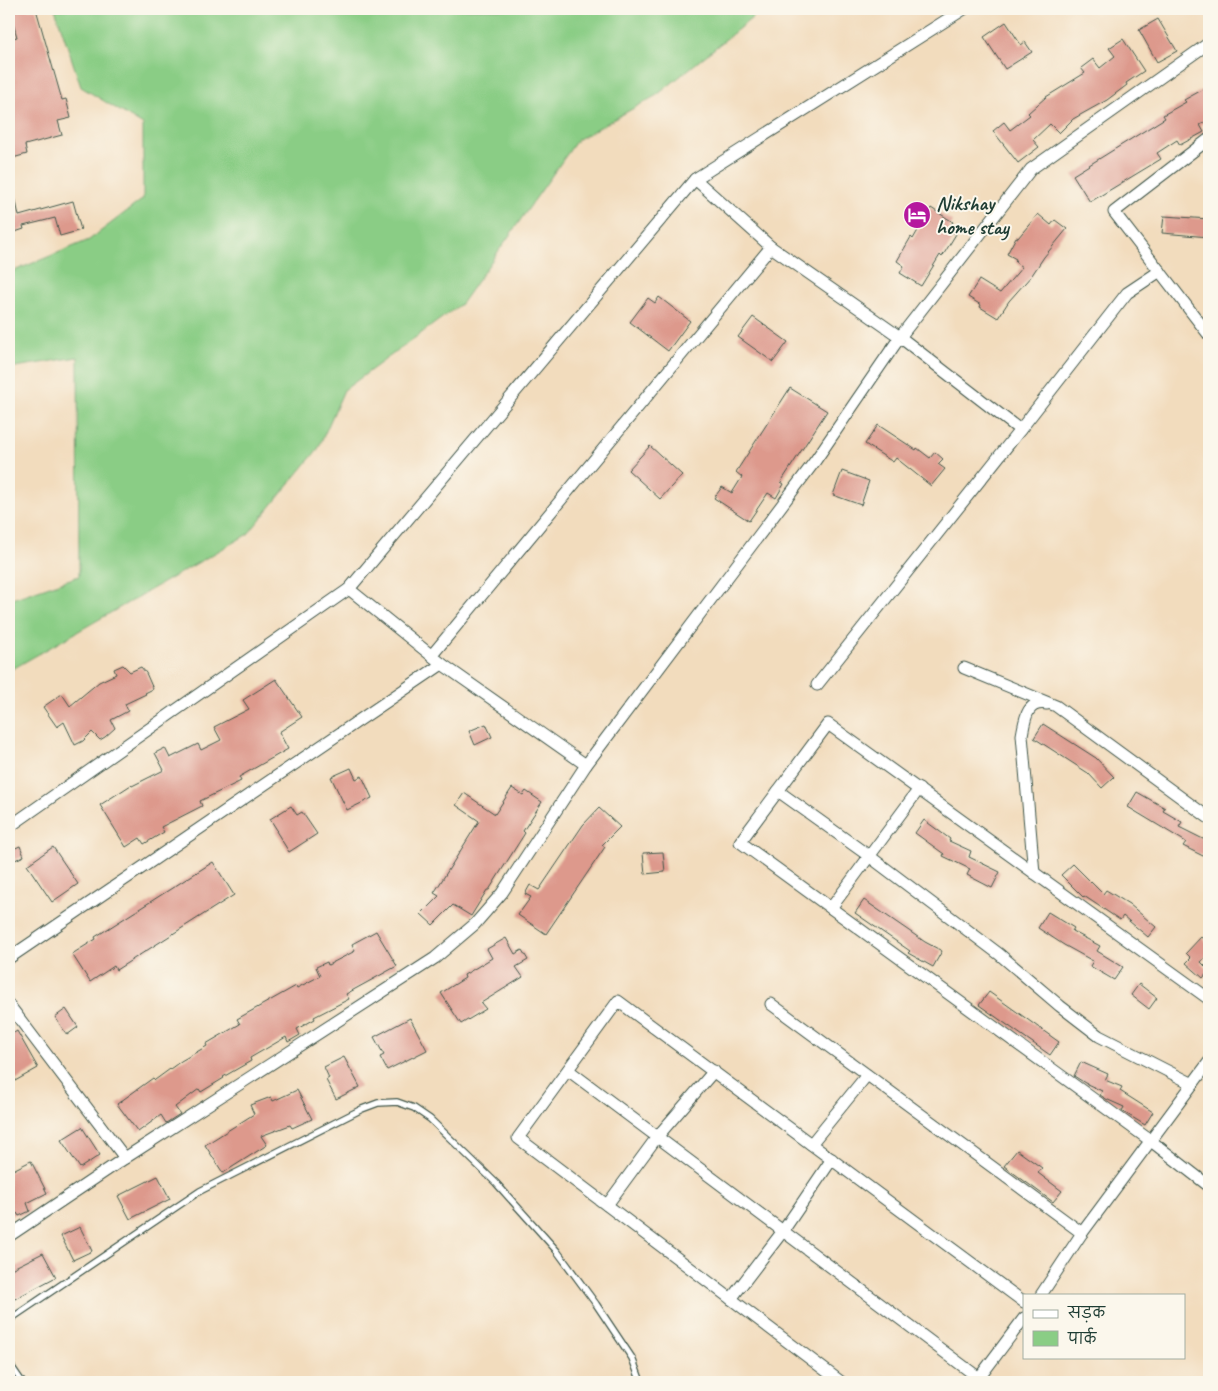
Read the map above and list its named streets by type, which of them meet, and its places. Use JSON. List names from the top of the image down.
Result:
{
  "places": {
    "hotel": ["Nikshay home stay"]
  },
  "legend": ["सड़क", "पार्क"]
}
